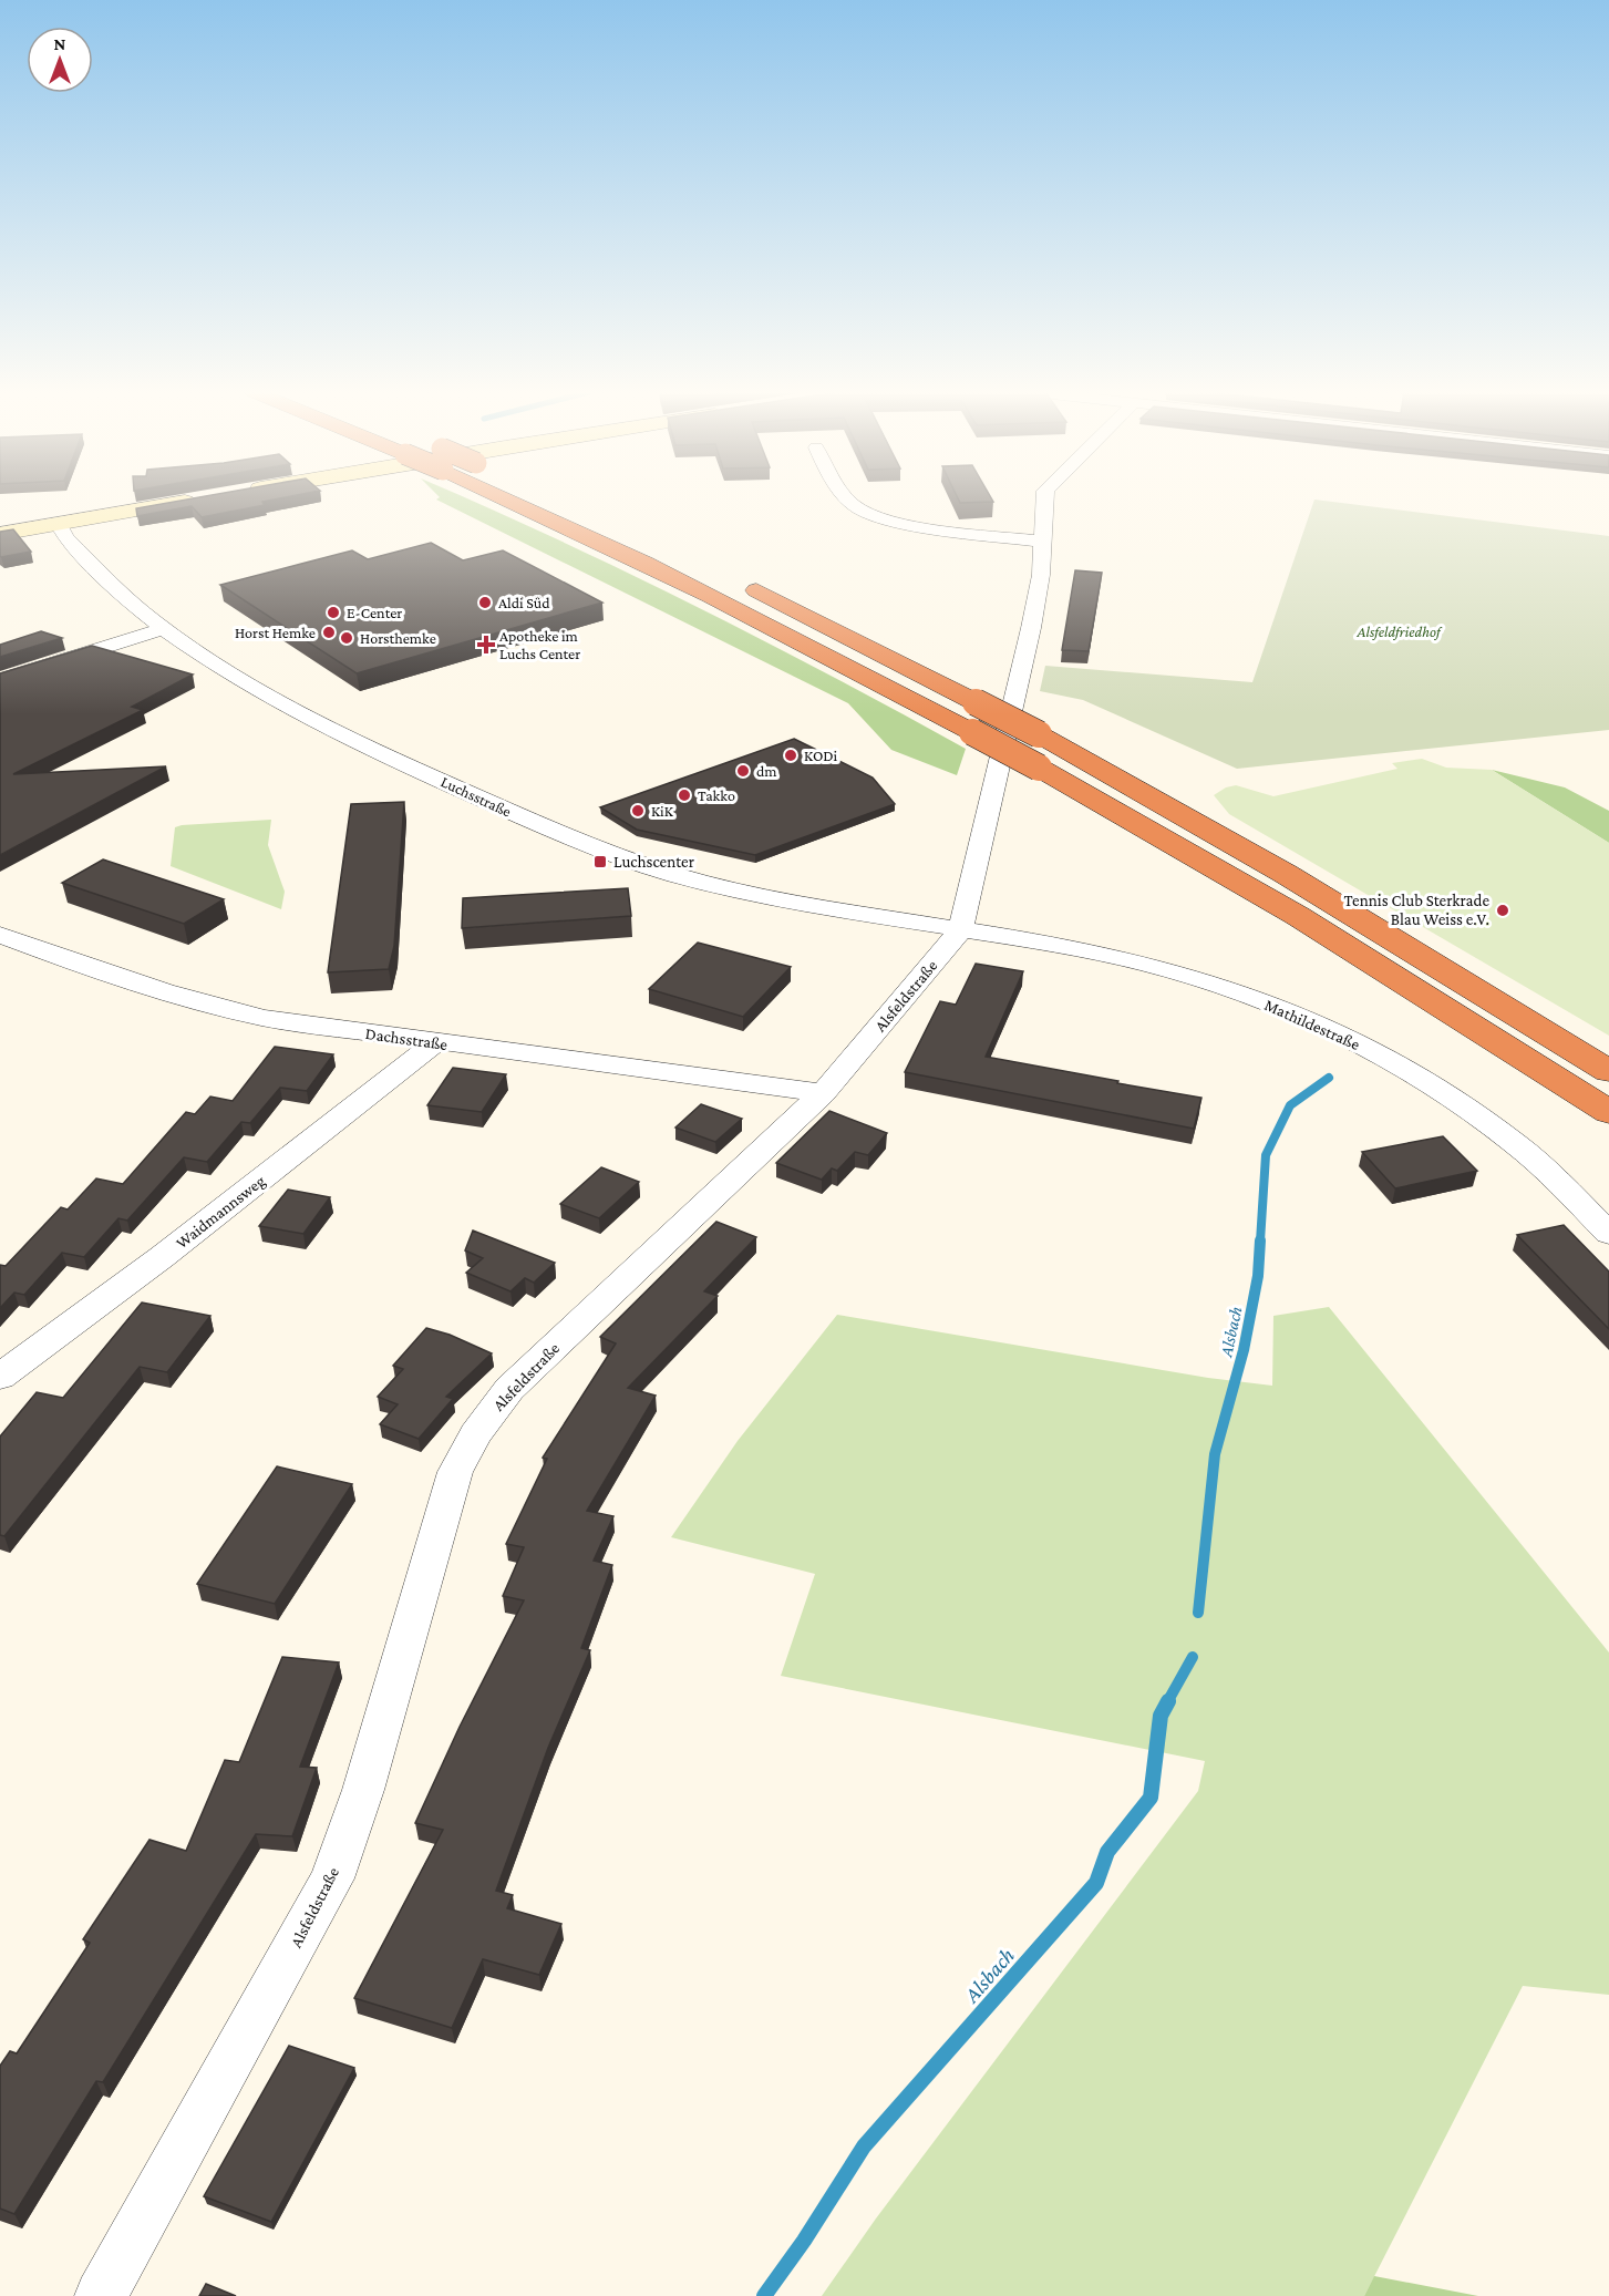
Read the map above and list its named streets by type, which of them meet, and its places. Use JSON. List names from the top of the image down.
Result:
{
  "streets": {
    "street": [
      "Luchsstraße",
      "Alsfeldstraße",
      "Mathildestraße",
      "Dachsstraße",
      "Waidmannsweg"
    ]
  },
  "crossings": [
    ["Luchsstraße", "Alsfeldstraße"],
    ["Luchsstraße", "Mathildestraße"],
    ["Alsfeldstraße", "Mathildestraße"],
    ["Alsfeldstraße", "Dachsstraße"],
    ["Dachsstraße", "Waidmannsweg"]
  ],
  "water": ["Alsbach"],
  "parks": ["Alsfeldfriedhof"],
  "places": {
    "other": [
      "Aldi Süd",
      "E-Center",
      "Horst Hemke",
      "Horsthemke",
      "KODi",
      "dm",
      "Takko",
      "KiK",
      "Tennis Club Sterkrade Blau Weiss e.V."
    ],
    "health": ["Apotheke im Luchs Center"],
    "transit": ["Luchscenter"]
  },
  "north": "top"
}
